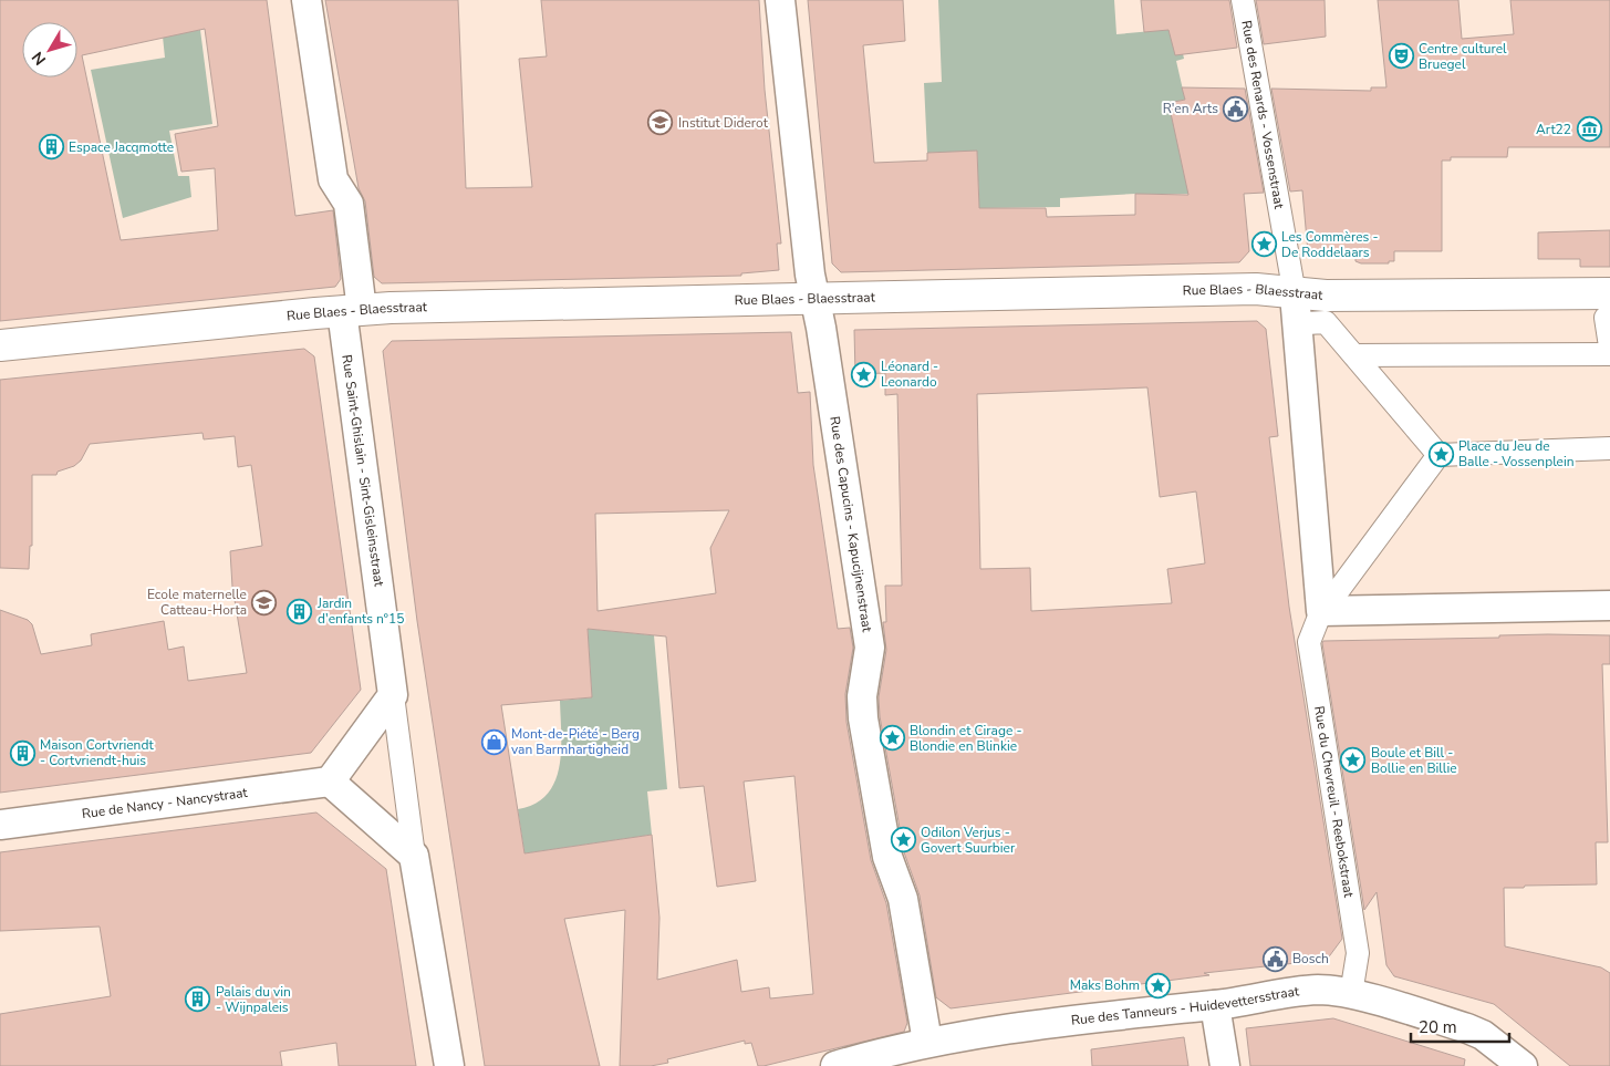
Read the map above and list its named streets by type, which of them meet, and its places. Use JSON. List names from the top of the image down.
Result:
{
  "streets": {
    "street": [
      "Rue des Renards - Vossenstraat",
      "Rue Blaes - Blaesstraat",
      "Rue Saint-Ghislain - Sint-Gisleinsstraat",
      "Rue des Capucins - Kapucijnenstraat",
      "Rue du Chevreuil - Reebokstraat",
      "Rue de Nancy - Nancystraat",
      "Rue des Tanneurs - Huidevettersstraat"
    ]
  },
  "crossings": [
    ["Rue des Renards - Vossenstraat", "Rue Blaes - Blaesstraat"],
    ["Rue Blaes - Blaesstraat", "Rue Saint-Ghislain - Sint-Gisleinsstraat"],
    ["Rue Blaes - Blaesstraat", "Rue des Capucins - Kapucijnenstraat"],
    ["Rue des Capucins - Kapucijnenstraat", "Rue des Tanneurs - Huidevettersstraat"],
    ["Rue du Chevreuil - Reebokstraat", "Rue des Tanneurs - Huidevettersstraat"]
  ],
  "places": {
    "theatre": ["Centre culturel Bruegel"],
    "public building": ["R'en Arts", "Bosch"],
    "school or university": ["Institut Diderot", "Ecole maternelle Catteau-Horta"],
    "museum": ["Art22"],
    "building": [
      "Espace Jacqmotte",
      "Jardin d'enfants n°15",
      "Maison Cortvriendt - Cortvriendt-huis",
      "Palais du vin - Wijnpaleis"
    ],
    "place": [
      "Les Commères - De Roddelaars",
      "Léonard - Leonardo",
      "Place du Jeu de Balle - Vossenplein",
      "Blondin et Cirage - Blondie en Blinkie",
      "Boule et Bill - Bollie en Billie",
      "Odilon Verjus - Govert Suurbier",
      "Maks Bohm"
    ],
    "shop": ["Mont-de-Piété - Berg van Barmhartigheid"]
  },
  "scale_bar": "20 m",
  "north": "bottom left"
}
